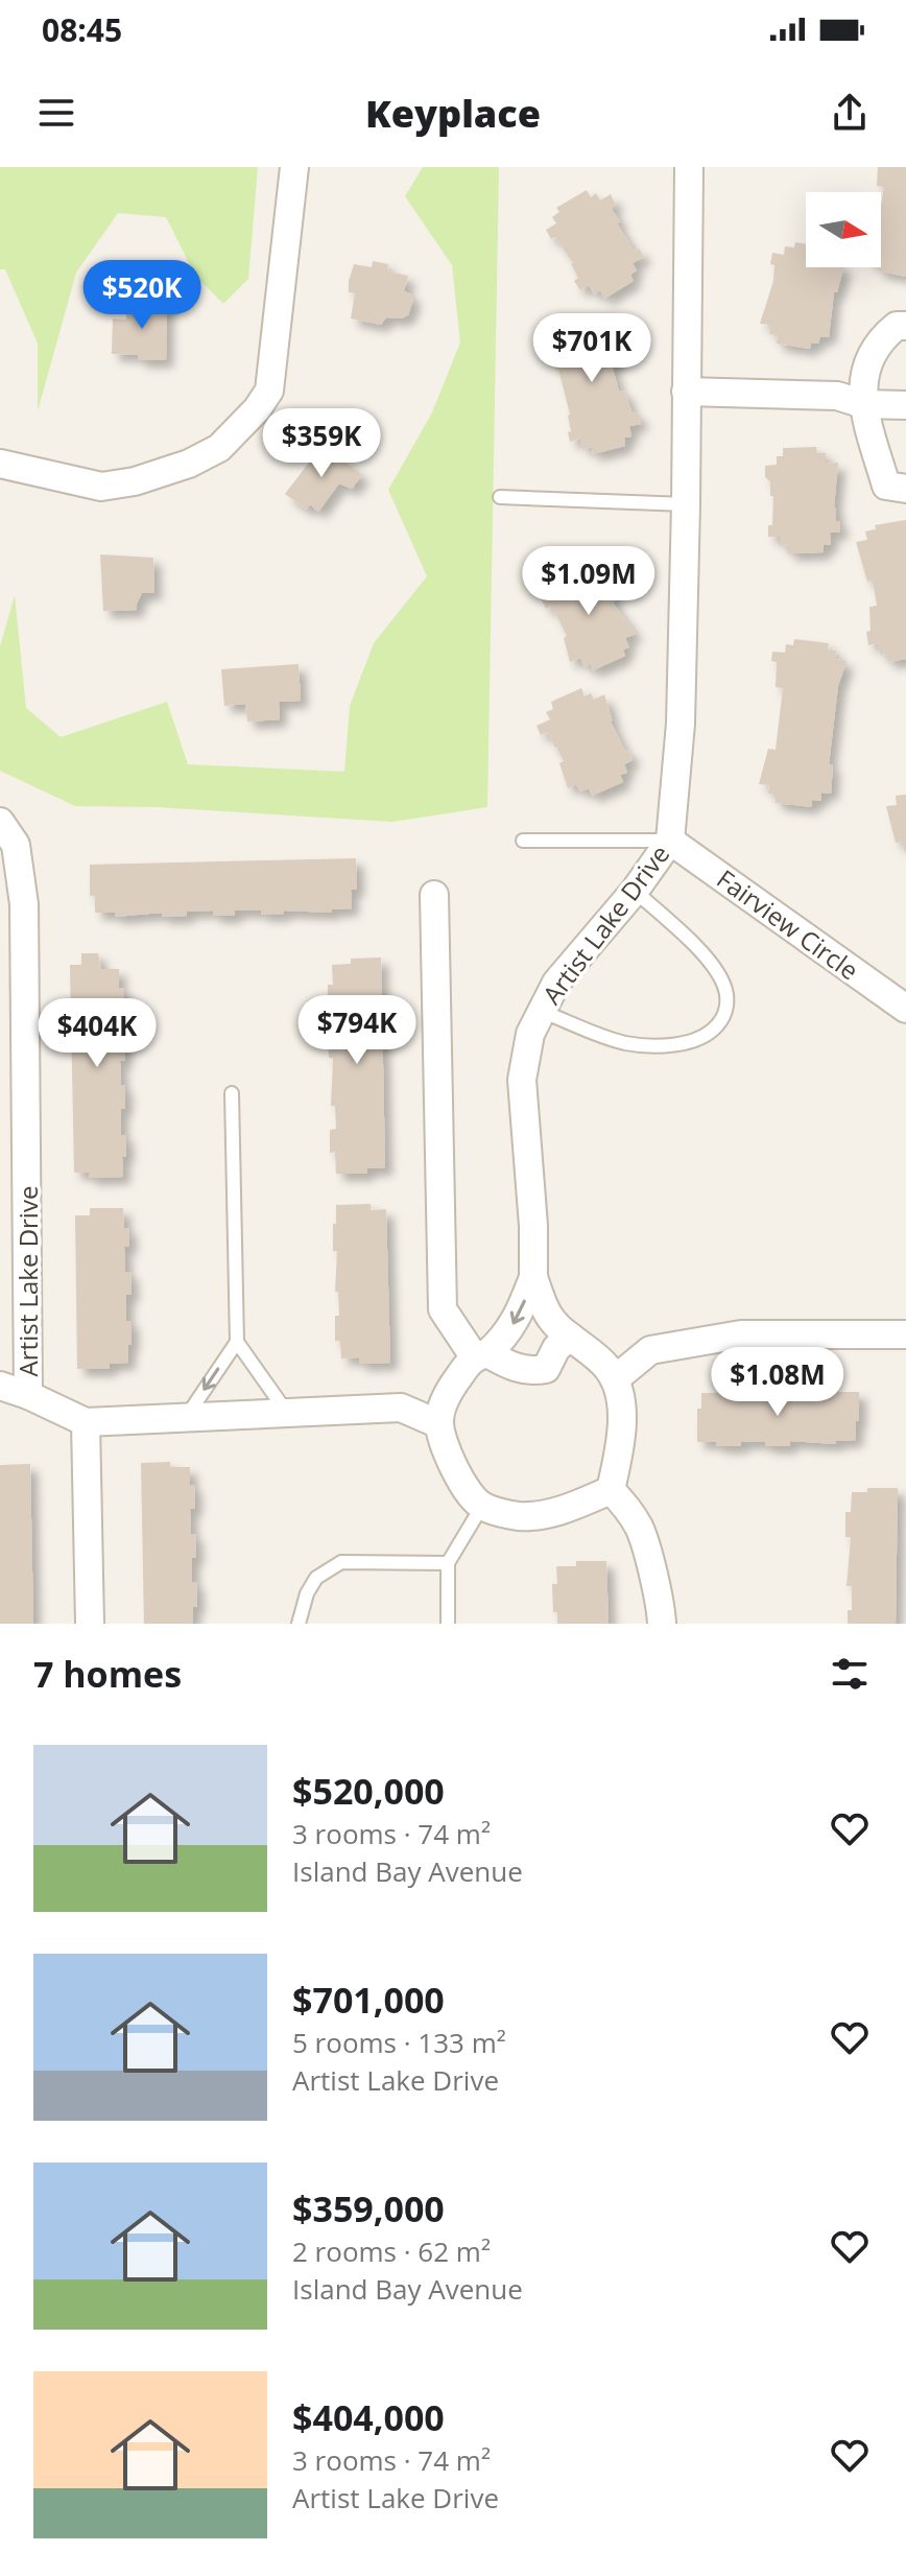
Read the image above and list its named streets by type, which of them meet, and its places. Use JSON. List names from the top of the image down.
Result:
{
  "streets": {
    "street": ["Artist Lake Drive", "Fairview Circle"]
  },
  "crossings": [
    ["Artist Lake Drive", "Fairview Circle"]
  ],
  "north": "right",
  "page": {
    "status": "08:45",
    "header": "Keyplace",
    "price": [
      "$520K",
      "$701K",
      "$359K",
      "$1.09M",
      "$794K",
      "$404K",
      "$1.08M"
    ],
    "heading": "7 homes",
    "list": [
      {
        "name": "$520,000",
        "note": "3 rooms · 74 m² · Island Bay Avenue"
      },
      {
        "name": "$701,000",
        "note": "5 rooms · 133 m² · Artist Lake Drive"
      },
      {
        "name": "$359,000",
        "note": "2 rooms · 62 m² · Island Bay Avenue"
      },
      {
        "name": "$404,000",
        "note": "3 rooms · 74 m² · Artist Lake Drive"
      }
    ]
  }
}
